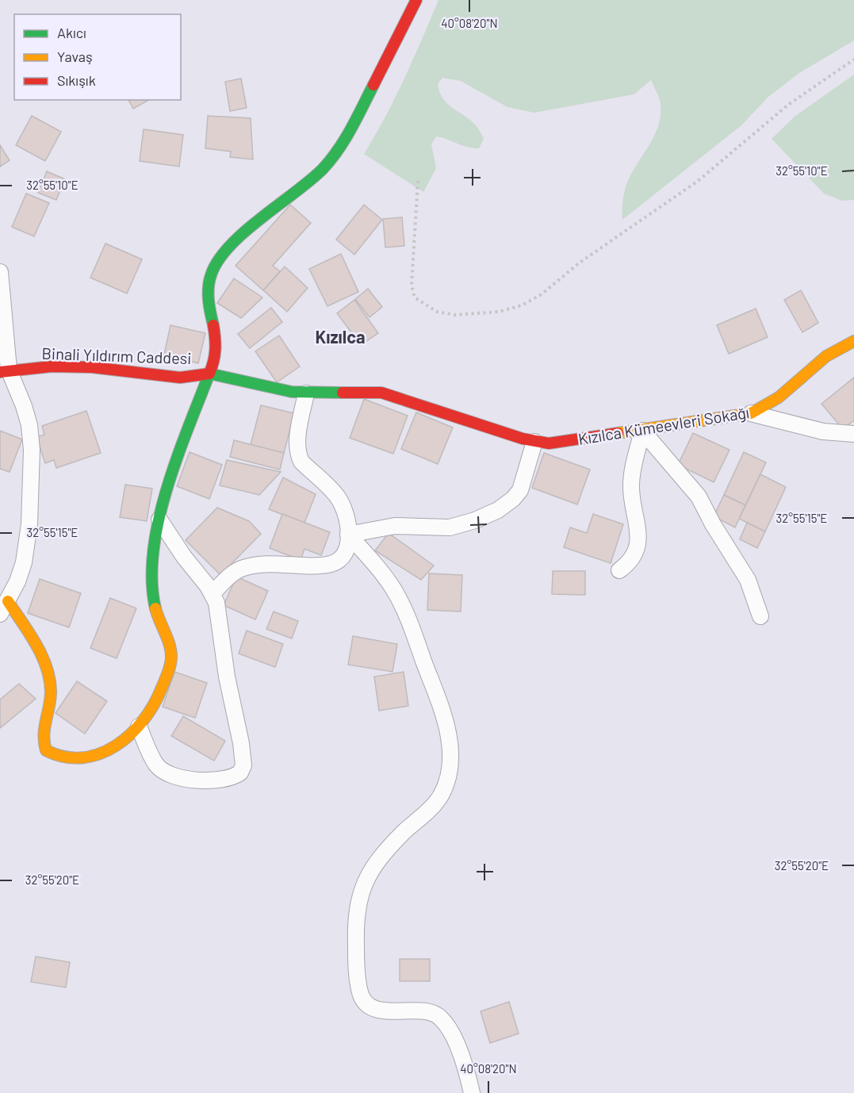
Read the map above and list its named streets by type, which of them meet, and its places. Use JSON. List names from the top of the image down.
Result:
{
  "streets": {
    "street": ["Binali Yıldırım Caddesi", "Kızılca Kümeevleri Sokağı"]
  },
  "crossings": [
    ["Binali Yıldırım Caddesi", "Kızılca Kümeevleri Sokağı"]
  ],
  "districts": ["Kızılca"],
  "legend": ["Akıcı", "Yavaş", "Sıkışık"],
  "coordinates": [
    "40°08'20\"N",
    "32°55'10\"E",
    "32°55'15\"E",
    "32°55'20\"E"
  ]
}
